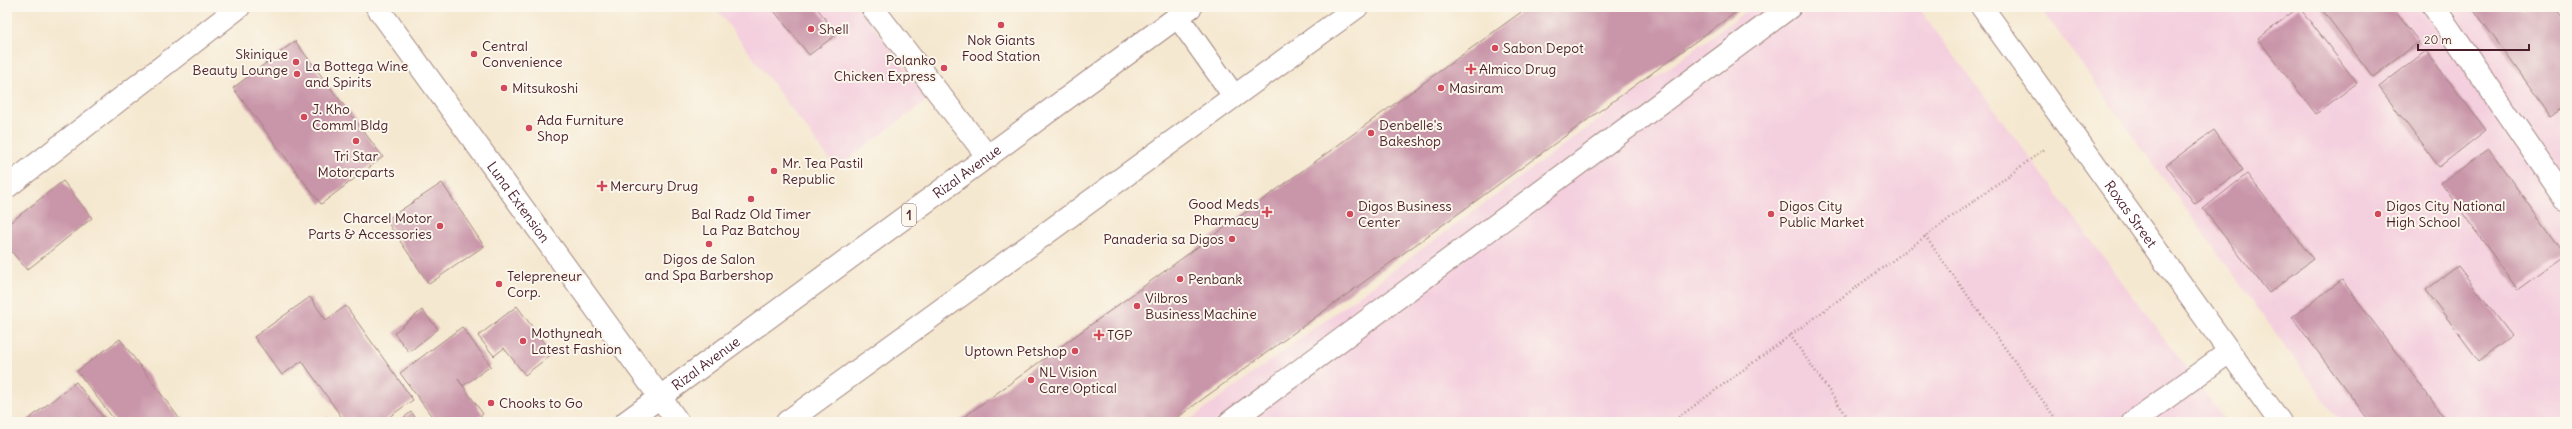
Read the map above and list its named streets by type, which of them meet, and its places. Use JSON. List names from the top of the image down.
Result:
{
  "streets": {
    "street": [
      "Rizal Avenue",
      "Luna Extension",
      "Roxas Street",
      "1"
    ]
  },
  "crossings": [
    ["Rizal Avenue", "Luna Extension"]
  ],
  "places": {
    "other": [
      "Nok Giants Food Station",
      "Shell",
      "Sabon Depot",
      "Central Convenience",
      "Skinique Beauty Lounge",
      "Polanko Chicken Express",
      "La Bottega Wine and Spirits",
      "Mitsukoshi",
      "Masiram",
      "J. Kho Comml Bldg",
      "Ada Furniture Shop",
      "Denbelle's Bakeshop",
      "Tri Star Motorcparts",
      "Mr. Tea Pastil Republic",
      "Bal Radz Old Timer La Paz Batchoy",
      "Digos Business Center",
      "Digos City Public Market",
      "Digos City National High School",
      "Charcel Motor Parts & Accessories",
      "Panaderia sa Digos",
      "Digos de Salon and Spa Barbershop",
      "Penbank",
      "Telepreneur Corp.",
      "Vilbros Business Machine",
      "Mothyneah Latest Fashion",
      "Uptown Petshop",
      "NL Vision Care Optical",
      "Chooks to Go"
    ],
    "health": [
      "Almico Drug",
      "Mercury Drug",
      "Good Meds Pharmacy",
      "TGP"
    ]
  },
  "scale_bar": "20 m"
}
